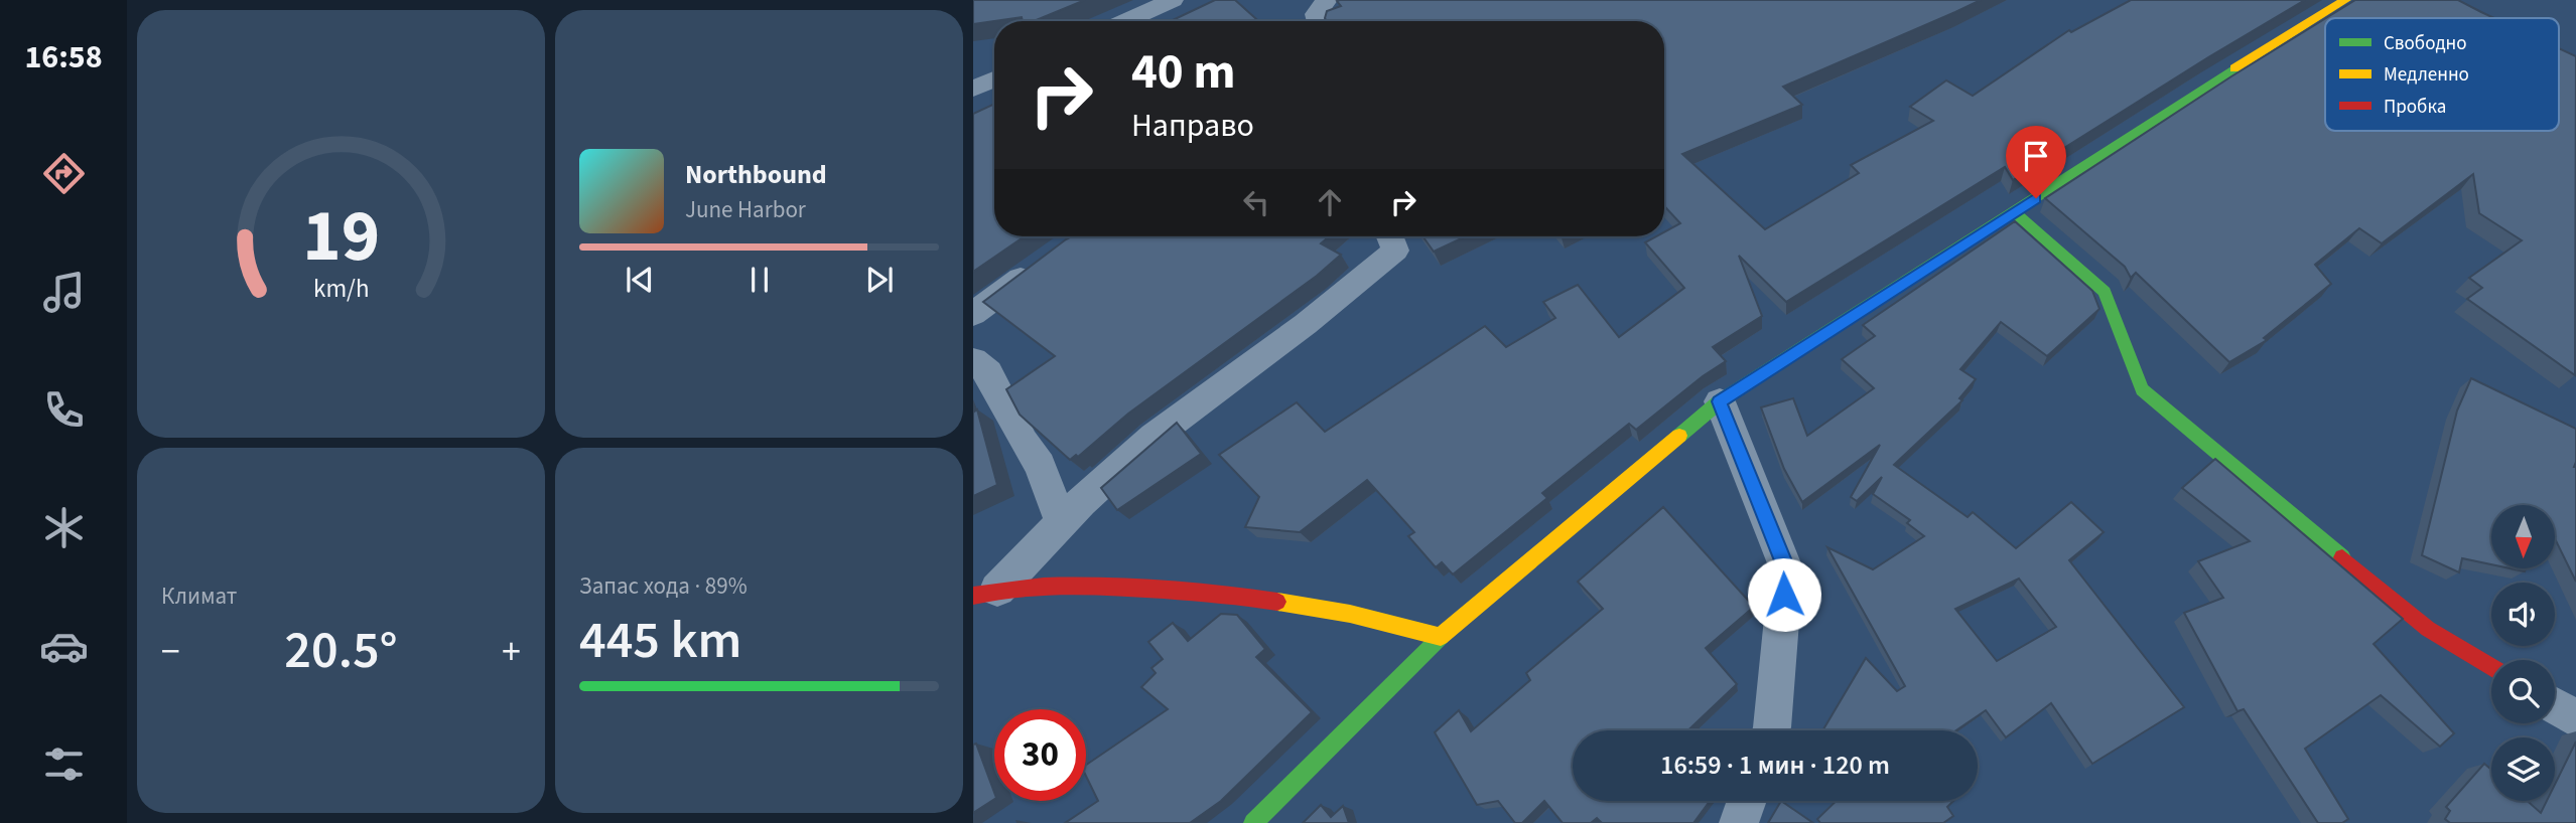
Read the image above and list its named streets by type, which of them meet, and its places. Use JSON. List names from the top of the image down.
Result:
{
  "legend": ["Свободно", "Медленно", "Пробка"],
  "north": "bottom",
  "page": {
    "tabs": "16:58",
    "turn": ["40 m", "Направо"],
    "song": ["Northbound", "June Harbor"],
    "tile": [
      "Климат",
      ["Запас хода · 89%", "445 km"]
    ],
    "heat": ["−", "20.5°", "+"],
    "limit": "30",
    "trip": "16:59 · 1 мин · 120 m",
    "gauge": ["19", "km/h"]
  }
}
